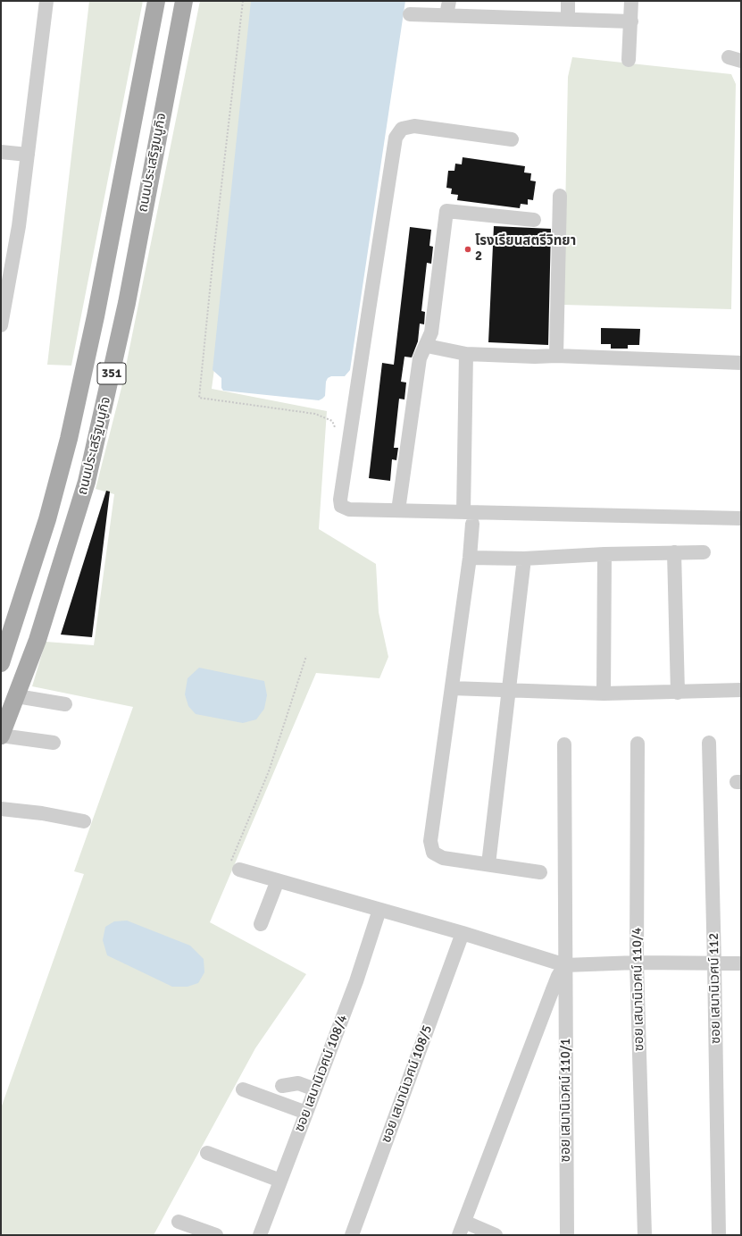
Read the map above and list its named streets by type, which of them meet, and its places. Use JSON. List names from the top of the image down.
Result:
{
  "streets": {
    "main road": ["ถนนประเสริฐมนูกิจ", "351"],
    "street": [
      "ซอย เสนานิเวศน์ 112",
      "ซอย เสนานิเวศน์ 110/4",
      "ซอย เสนานิเวศน์ 108/4",
      "ซอย เสนานิเวศน์ 108/5",
      "ซอย เสนานิเวศน์ 110/1"
    ]
  },
  "places": ["โรงเรียนสตรีวิทยา 2"]
}
